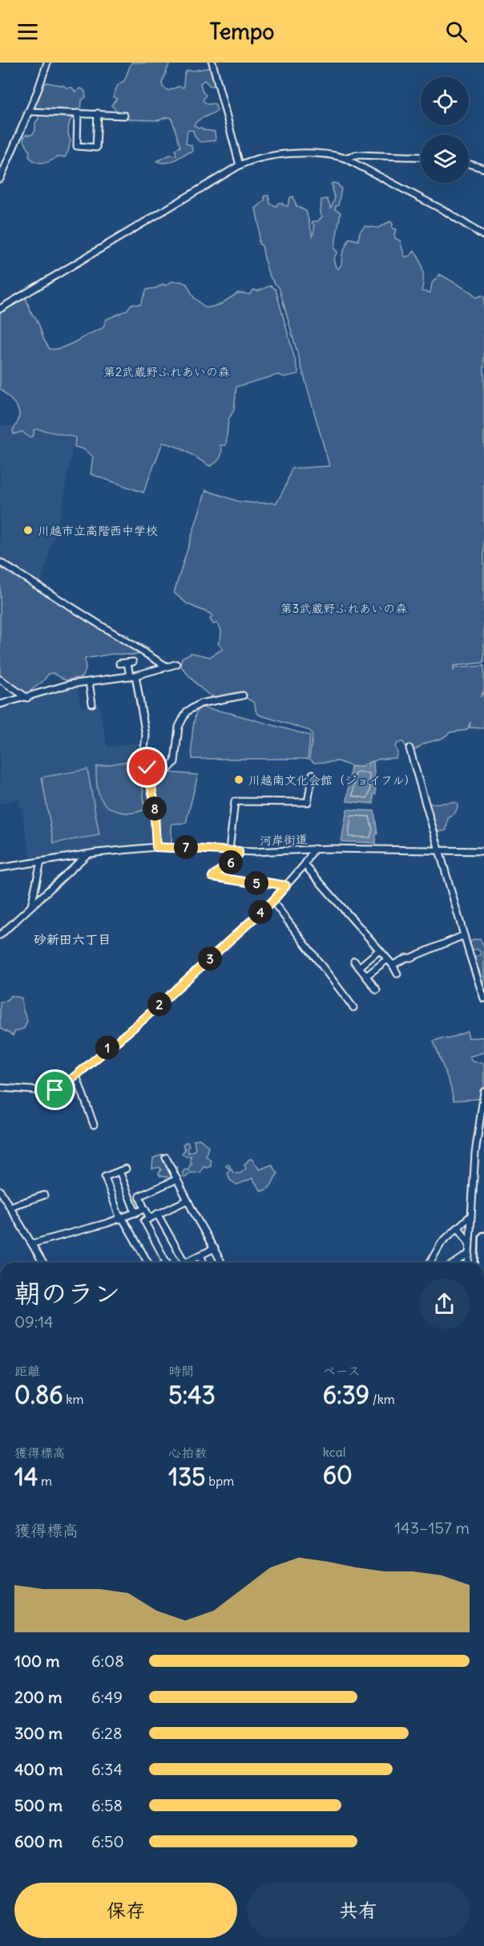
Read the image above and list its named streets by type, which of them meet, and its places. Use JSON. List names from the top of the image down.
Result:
{
  "streets": {
    "street": ["河岸街道"]
  },
  "districts": ["砂新田六丁目"],
  "parks": ["第2武蔵野ふれあいの森", "第3武蔵野ふれあいの森"],
  "places": ["川越市立高階西中学校", "川越南文化会館（ジョイフル）"],
  "page": {
    "header": "Tempo",
    "pins": [
      "8",
      "7",
      "6",
      "5",
      "4",
      "3",
      "2",
      "1"
    ],
    "heading": ["朝のラン", "09:14"],
    "stats": [
      ["距離", "0.86 km"],
      ["時間", "5:43"],
      ["ペース", "6:39 /km"],
      ["獲得標高", "14 m"],
      ["心拍数", "135 bpm"],
      ["kcal", "60"]
    ],
    "chart": ["獲得標高", "143–157 m"],
    "list": [
      {
        "name": "100 m",
        "note": "6:08"
      },
      {
        "name": "200 m",
        "note": "6:49"
      },
      {
        "name": "300 m",
        "note": "6:28"
      },
      {
        "name": "400 m",
        "note": "6:34"
      },
      {
        "name": "500 m",
        "note": "6:58"
      },
      {
        "name": "600 m",
        "note": "6:50"
      }
    ],
    "buttons": ["保存", "共有"]
  }
}
